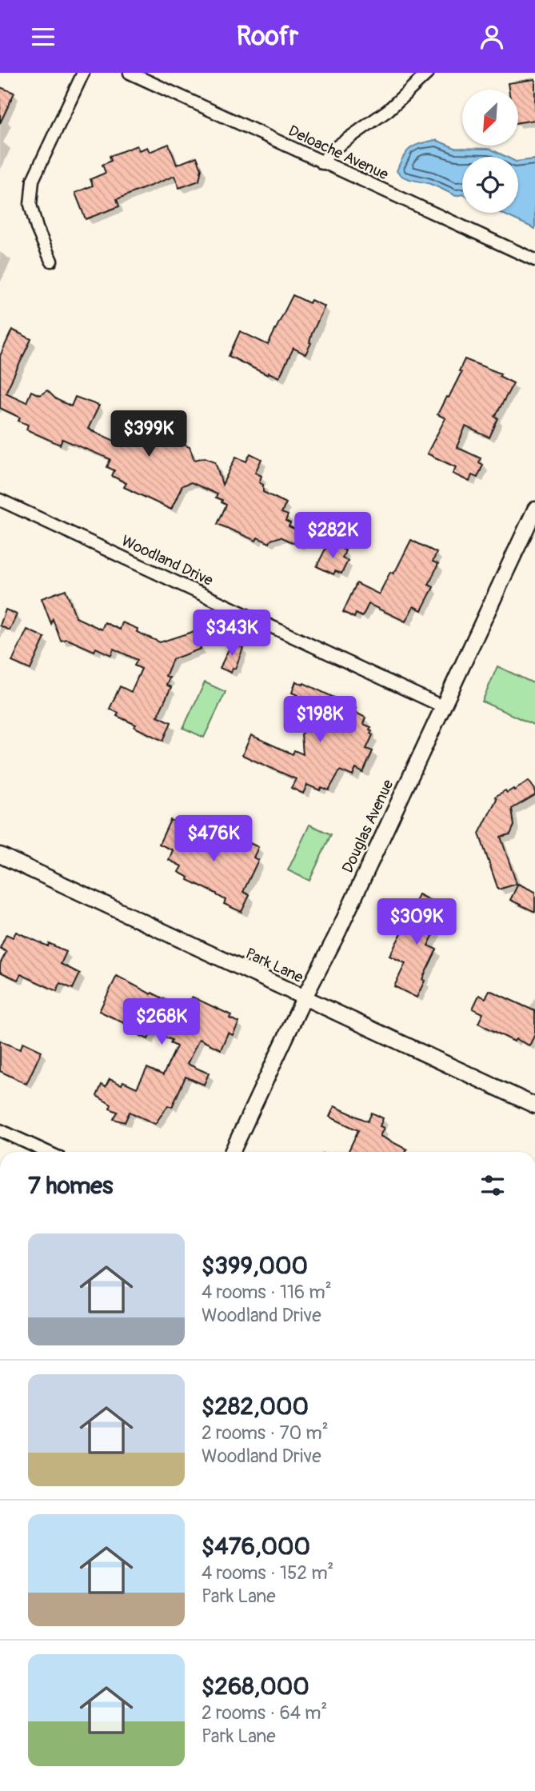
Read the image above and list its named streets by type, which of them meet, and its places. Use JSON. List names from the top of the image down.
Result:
{
  "streets": {
    "street": [
      "Deloache Avenue",
      "Woodland Drive",
      "Douglas Avenue",
      "Park Lane"
    ]
  },
  "crossings": [
    ["Woodland Drive", "Douglas Avenue"],
    ["Douglas Avenue", "Park Lane"]
  ],
  "north": "bottom left",
  "page": {
    "header": "Roofr",
    "price": [
      "$399K",
      "$282K",
      "$343K",
      "$198K",
      "$476K",
      "$309K",
      "$268K"
    ],
    "heading": "7 homes",
    "list": [
      {
        "name": "$399,000",
        "note": "4 rooms · 116 m² · Woodland Drive"
      },
      {
        "name": "$282,000",
        "note": "2 rooms · 70 m² · Woodland Drive"
      },
      {
        "name": "$476,000",
        "note": "4 rooms · 152 m² · Park Lane"
      },
      {
        "name": "$268,000",
        "note": "2 rooms · 64 m² · Park Lane"
      }
    ]
  }
}
